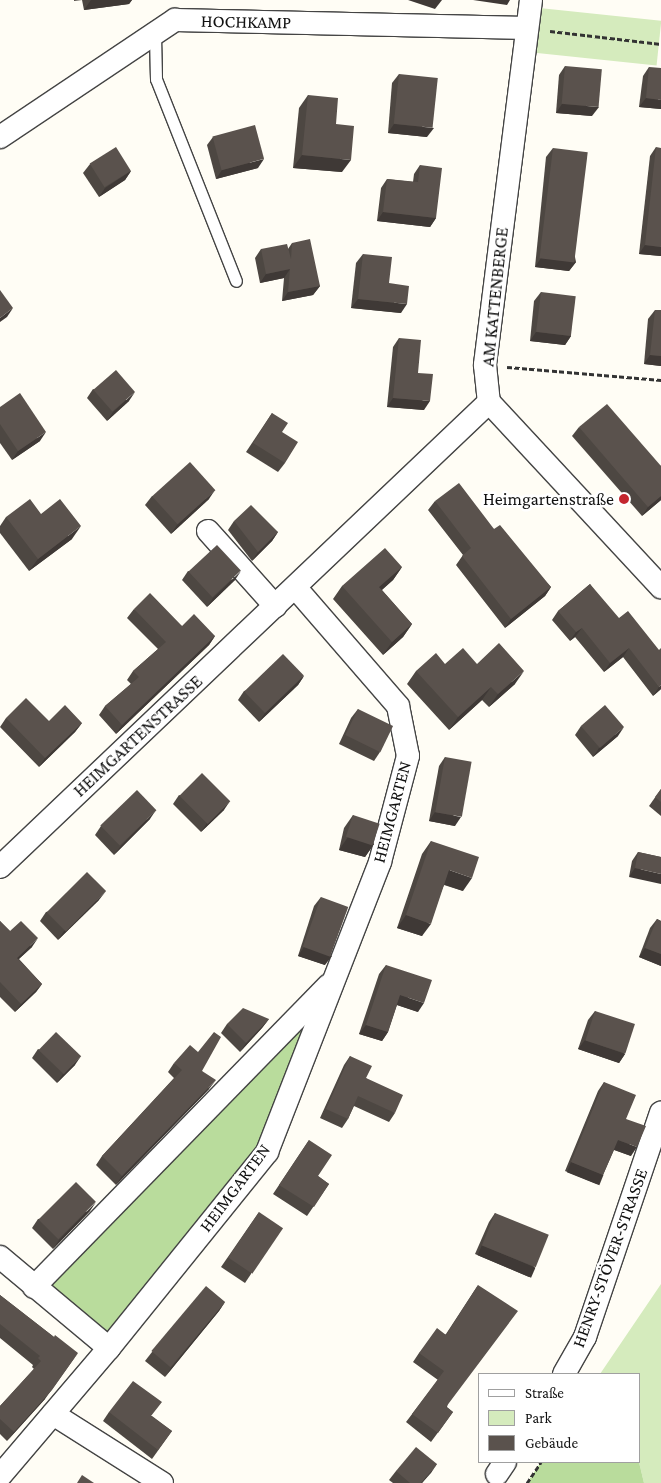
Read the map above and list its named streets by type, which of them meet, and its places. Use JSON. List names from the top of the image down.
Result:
{
  "streets": {
    "street": [
      "HOCHKAMP",
      "AM KATTENBERGE",
      "HEIMGARTENSTRASSE",
      "HEIMGARTEN",
      "HENRY-STÖVER-STRASSE"
    ]
  },
  "crossings": [
    ["HOCHKAMP", "AM KATTENBERGE"],
    ["AM KATTENBERGE", "HEIMGARTENSTRASSE"],
    ["HEIMGARTENSTRASSE", "HEIMGARTEN"]
  ],
  "places": ["Heimgartenstraße"],
  "legend": ["Straße", "Park", "Gebäude"]
}
